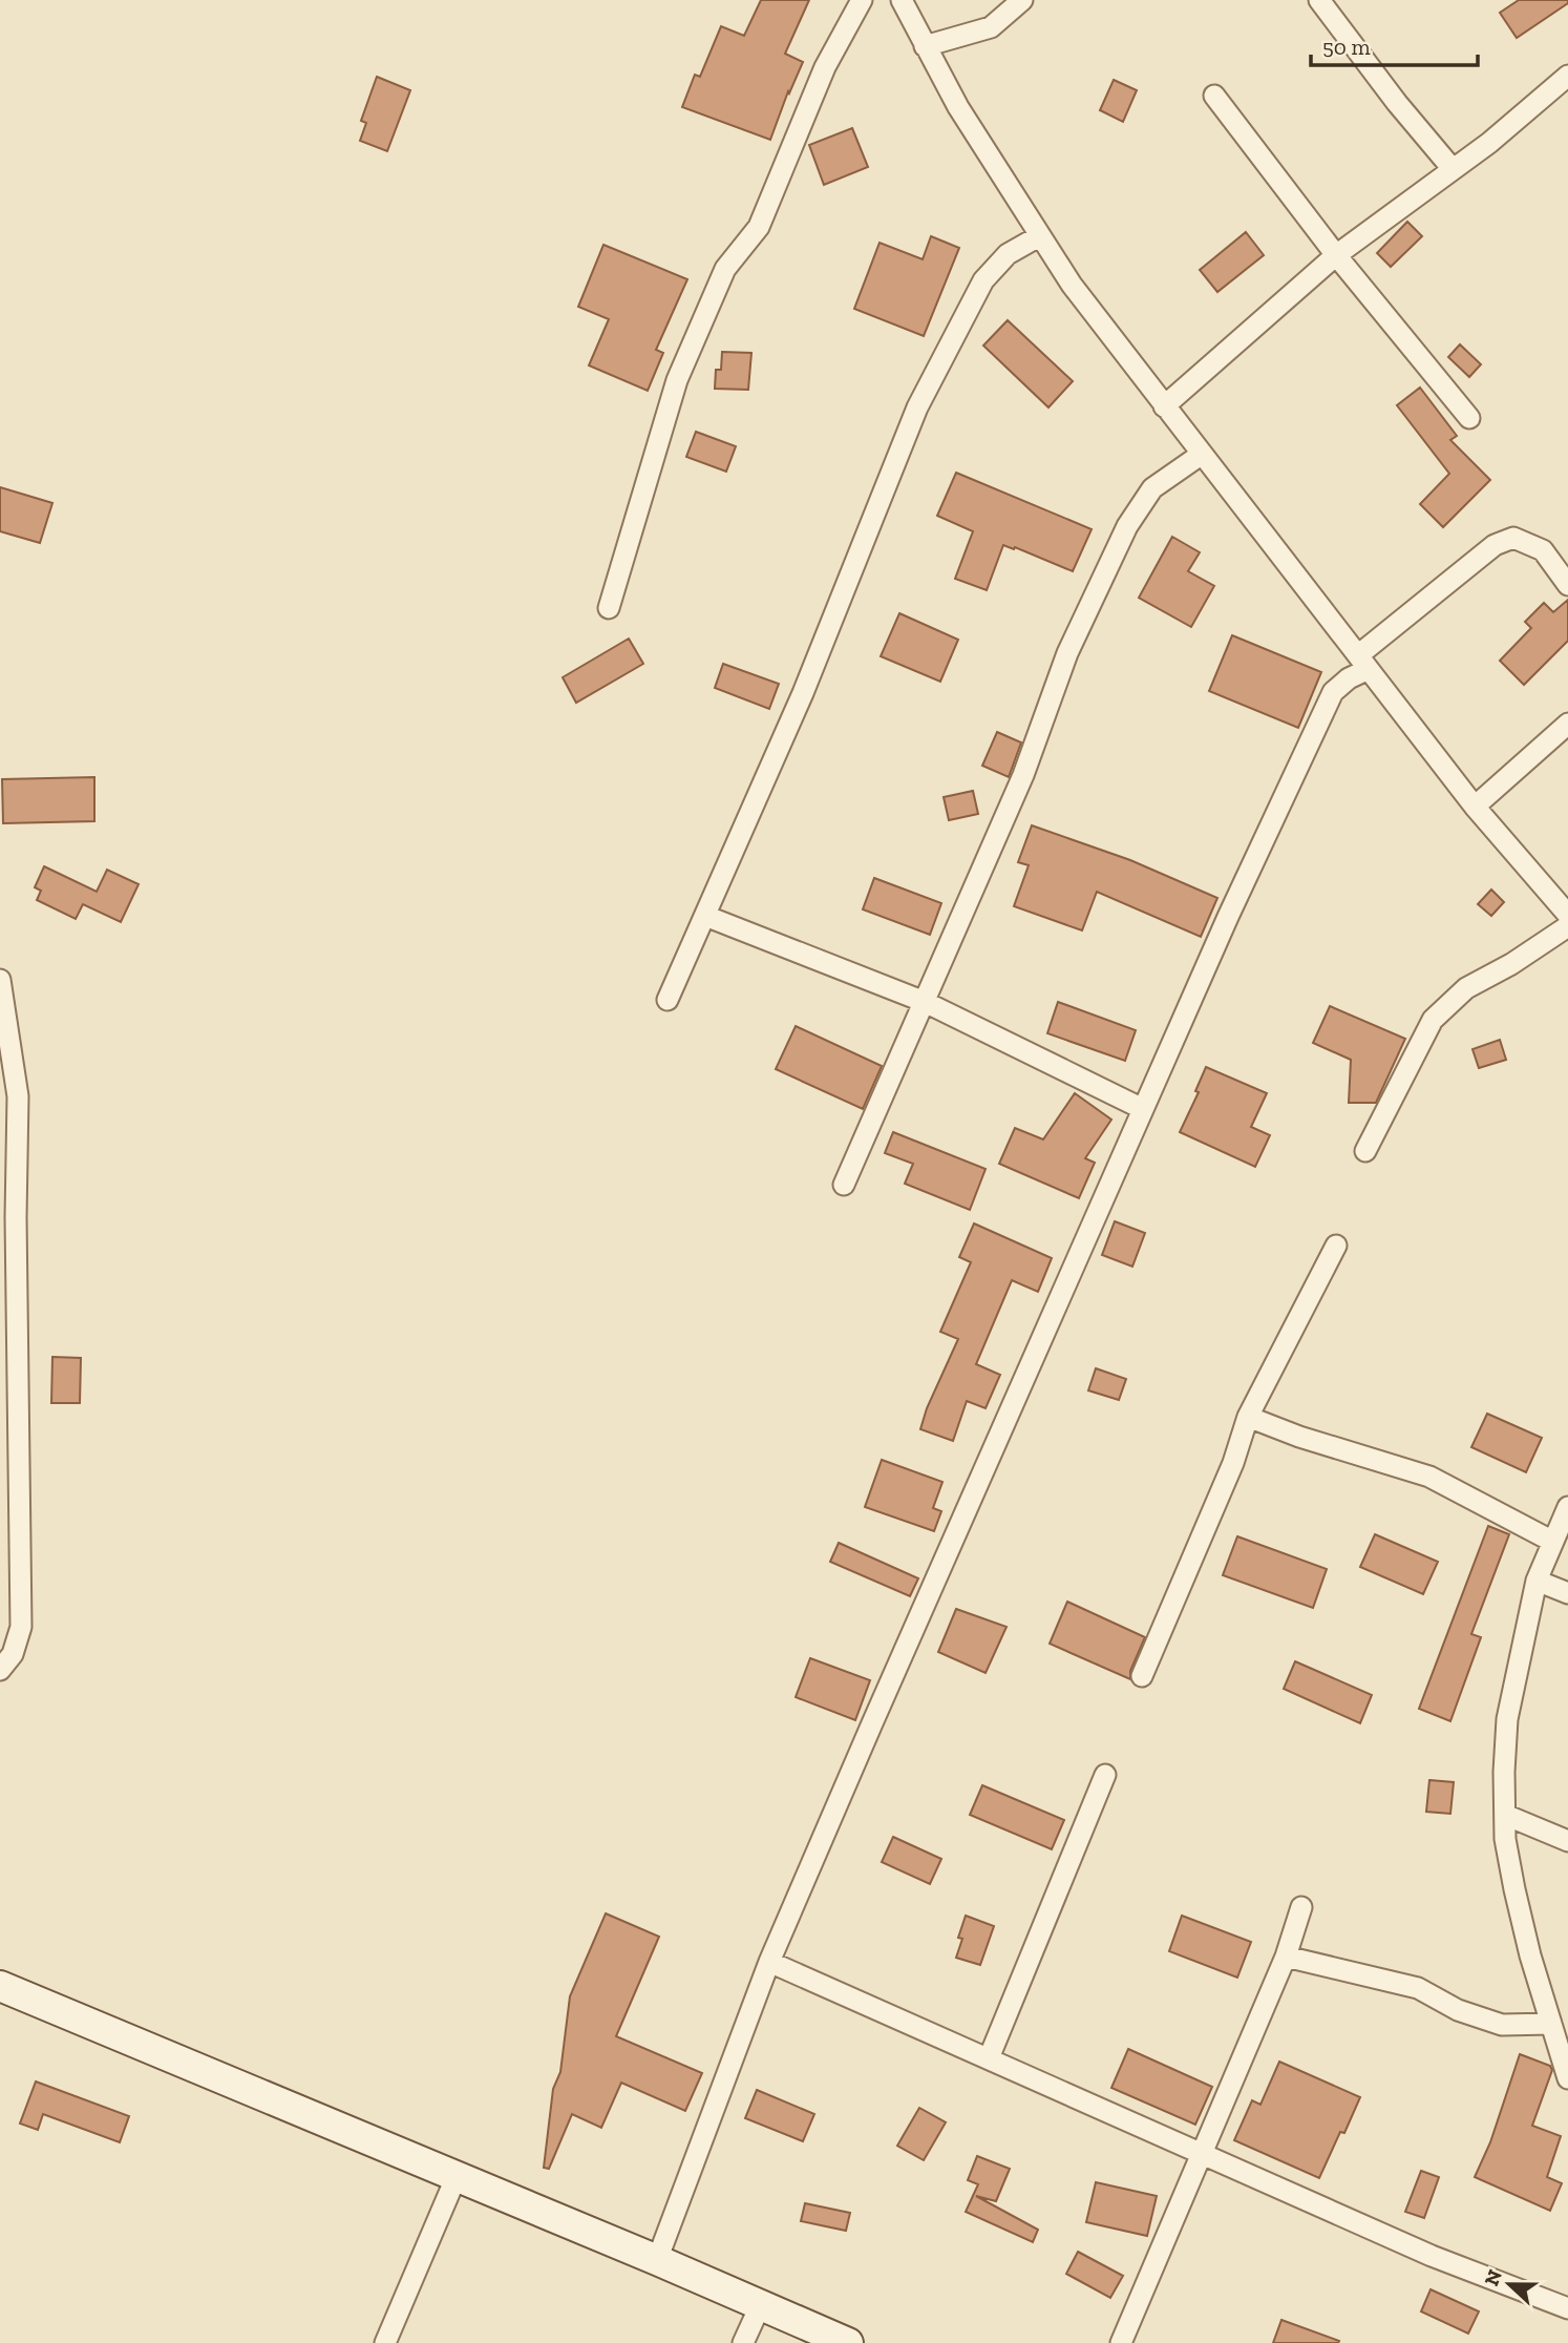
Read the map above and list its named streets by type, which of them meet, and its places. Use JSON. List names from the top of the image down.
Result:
{
  "scale_bar": "50 m",
  "north": "left"
}
